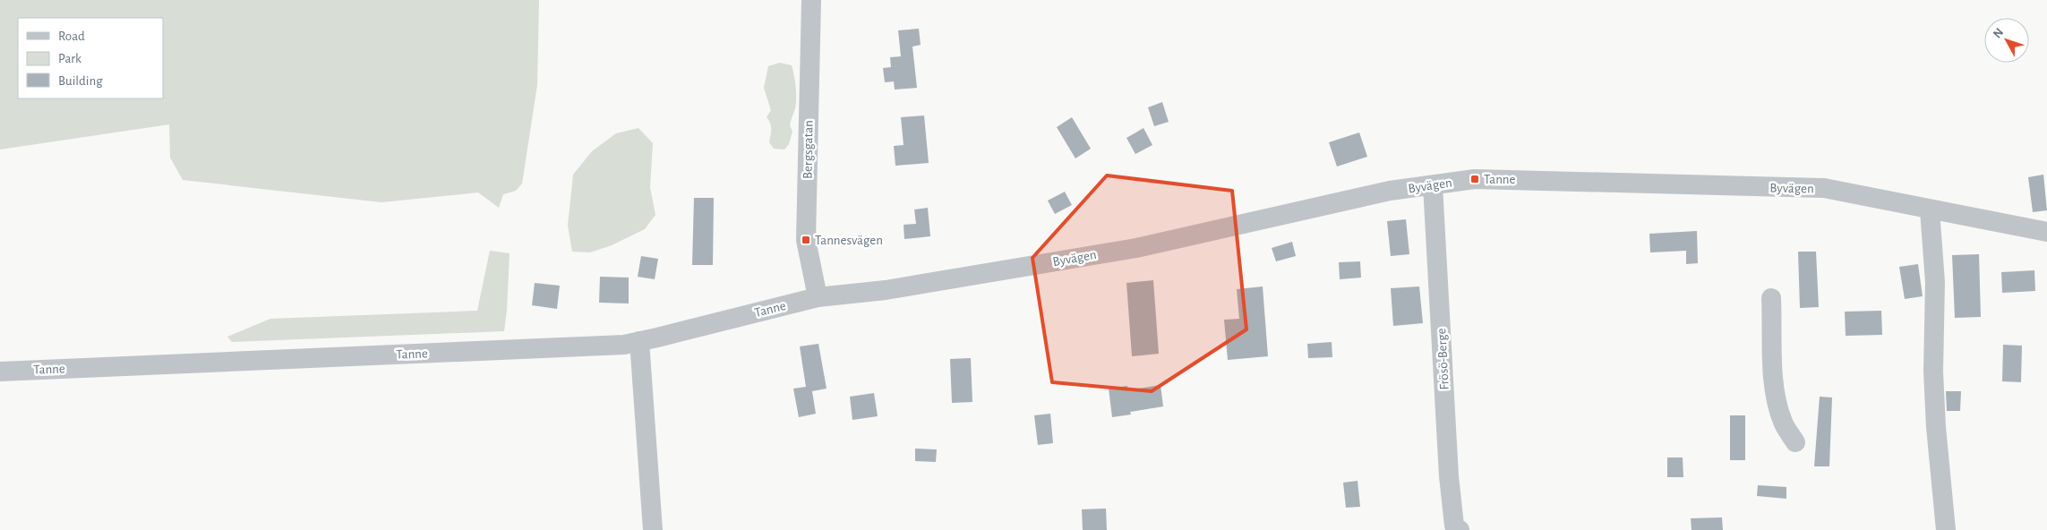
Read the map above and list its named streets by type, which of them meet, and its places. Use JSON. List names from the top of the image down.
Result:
{
  "streets": {
    "street": [
      "Bergsgatan",
      "Byvägen",
      "Tanne",
      "Frösö-Berge"
    ]
  },
  "crossings": [
    ["Bergsgatan", "Byvägen"],
    ["Bergsgatan", "Tanne"],
    ["Byvägen", "Tanne"],
    ["Byvägen", "Frösö-Berge"]
  ],
  "places": {
    "transit": ["Tanne", "Tannesvägen"]
  },
  "legend": ["Road", "Park", "Building"],
  "north": "top left"
}
